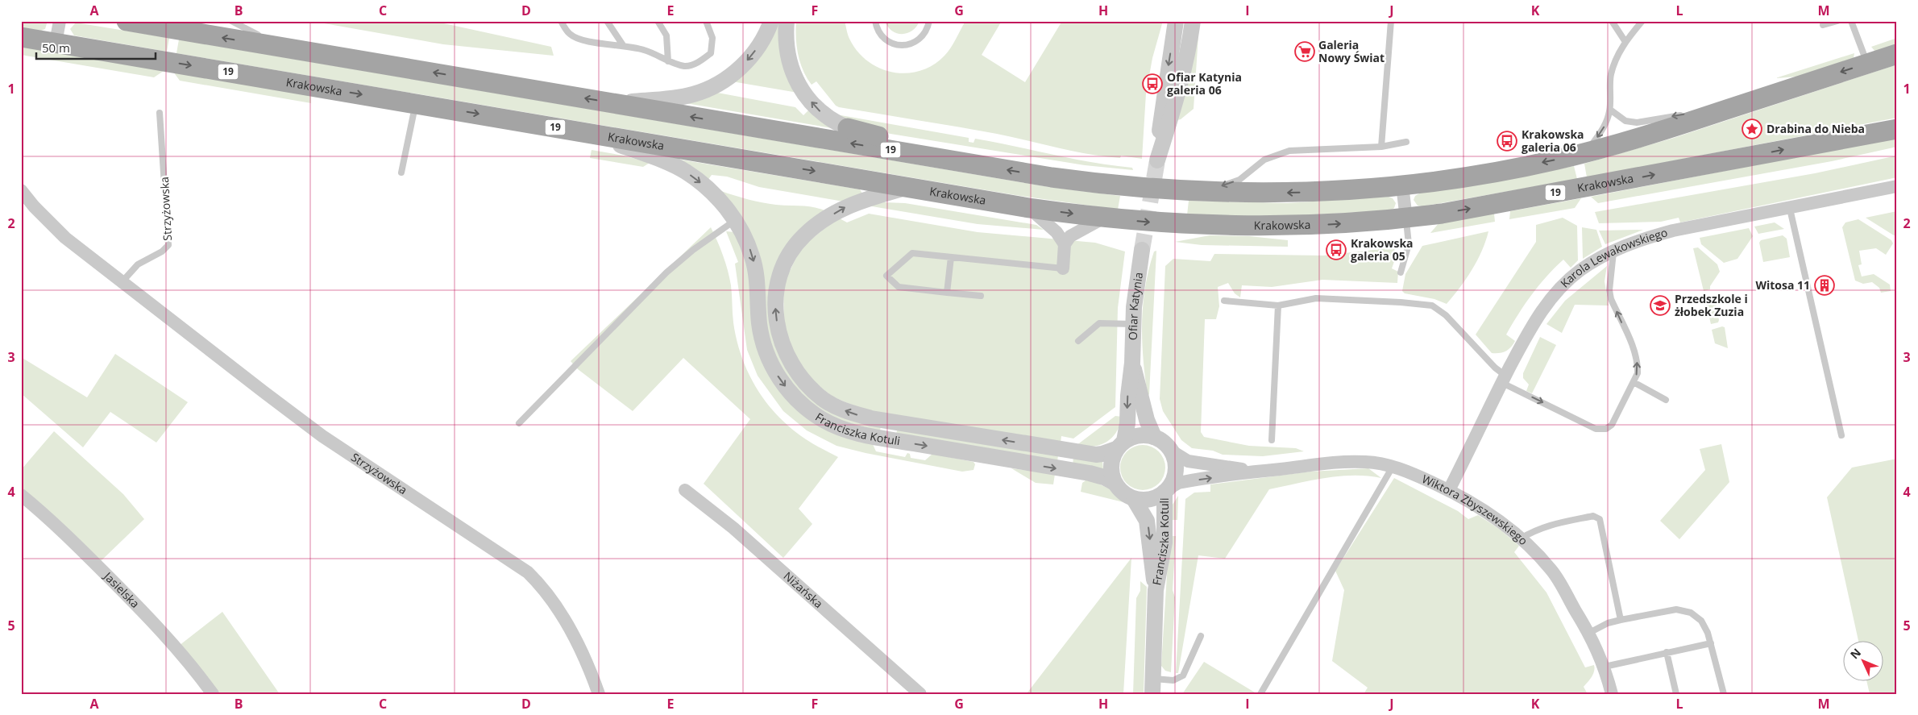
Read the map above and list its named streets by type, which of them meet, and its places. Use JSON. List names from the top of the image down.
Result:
{
  "streets": {
    "main road": ["19", "Krakowska"],
    "street": [
      "Strzyżowska",
      "Karola Lewakowskiego",
      "Ofiar Katynia",
      "Franciszka Kotuli",
      "Wiktora Zbyszewskiego",
      "Jasielska",
      "Niżańska"
    ]
  },
  "crossings": [
    ["Krakowska", "Franciszka Kotuli"],
    ["Karola Lewakowskiego", "Wiktora Zbyszewskiego"],
    ["Ofiar Katynia", "Franciszka Kotuli"],
    ["Ofiar Katynia", "Wiktora Zbyszewskiego"],
    ["Franciszka Kotuli", "Wiktora Zbyszewskiego"]
  ],
  "places": {
    "supermarket": ["Galeria Nowy Świat"],
    "bus stop": ["Ofiar Katynia galeria 06", "Krakowska galeria 06", "Krakowska galeria 05"],
    "place": ["Drabina do Nieba"],
    "building": ["Witosa 11"],
    "school or university": ["Przedszkole i żłobek Zuzia"]
  },
  "scale_bar": "50 m",
  "north": "top left",
  "grid": {
    "columns": [
      "A",
      "B",
      "C",
      "D",
      "E",
      "F",
      "G",
      "H",
      "I",
      "J",
      "K",
      "L",
      "M"
    ],
    "rows": [
      "1",
      "2",
      "3",
      "4",
      "5"
    ]
  }
}
